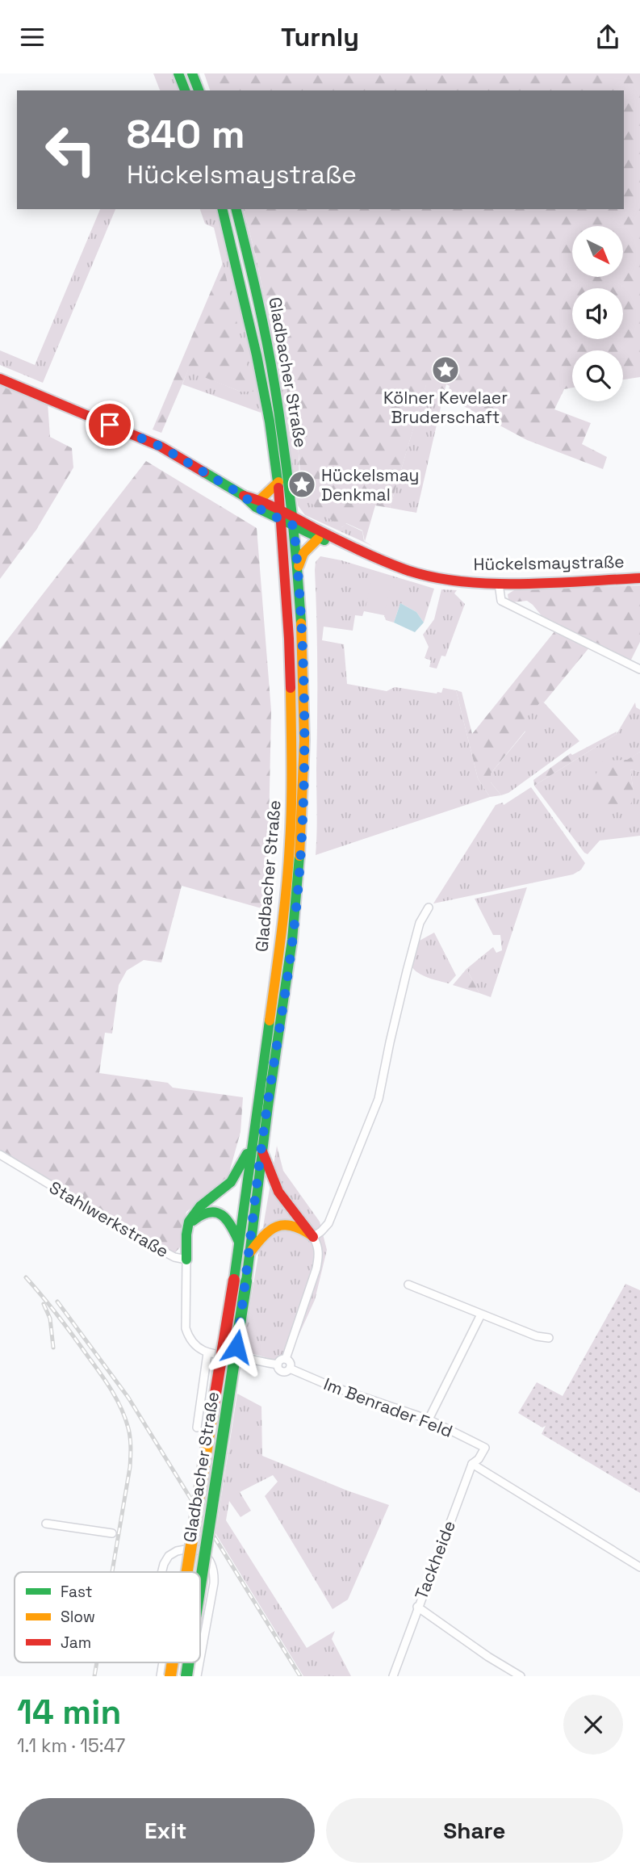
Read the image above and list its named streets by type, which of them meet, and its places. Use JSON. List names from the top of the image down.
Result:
{
  "streets": {
    "main road": ["Gladbacher Straße", "Hückelsmaystraße"],
    "street": ["Stahlwerkstraße", "Im Benrader Feld", "Tackheide"]
  },
  "crossings": [
    ["Gladbacher Straße", "Hückelsmaystraße"],
    ["Im Benrader Feld", "Tackheide"]
  ],
  "places": {
    "place": ["Kölner Kevelaer Bruderschaft", "Hückelsmay Denkmal"]
  },
  "legend": ["Fast", "Slow", "Jam"],
  "north": "bottom right",
  "page": {
    "header": "Turnly",
    "turn": ["840 m", "Hückelsmaystraße"],
    "heading": ["14 min", "1.1 km · 15:47"],
    "buttons": ["Exit", "Share"]
  }
}
